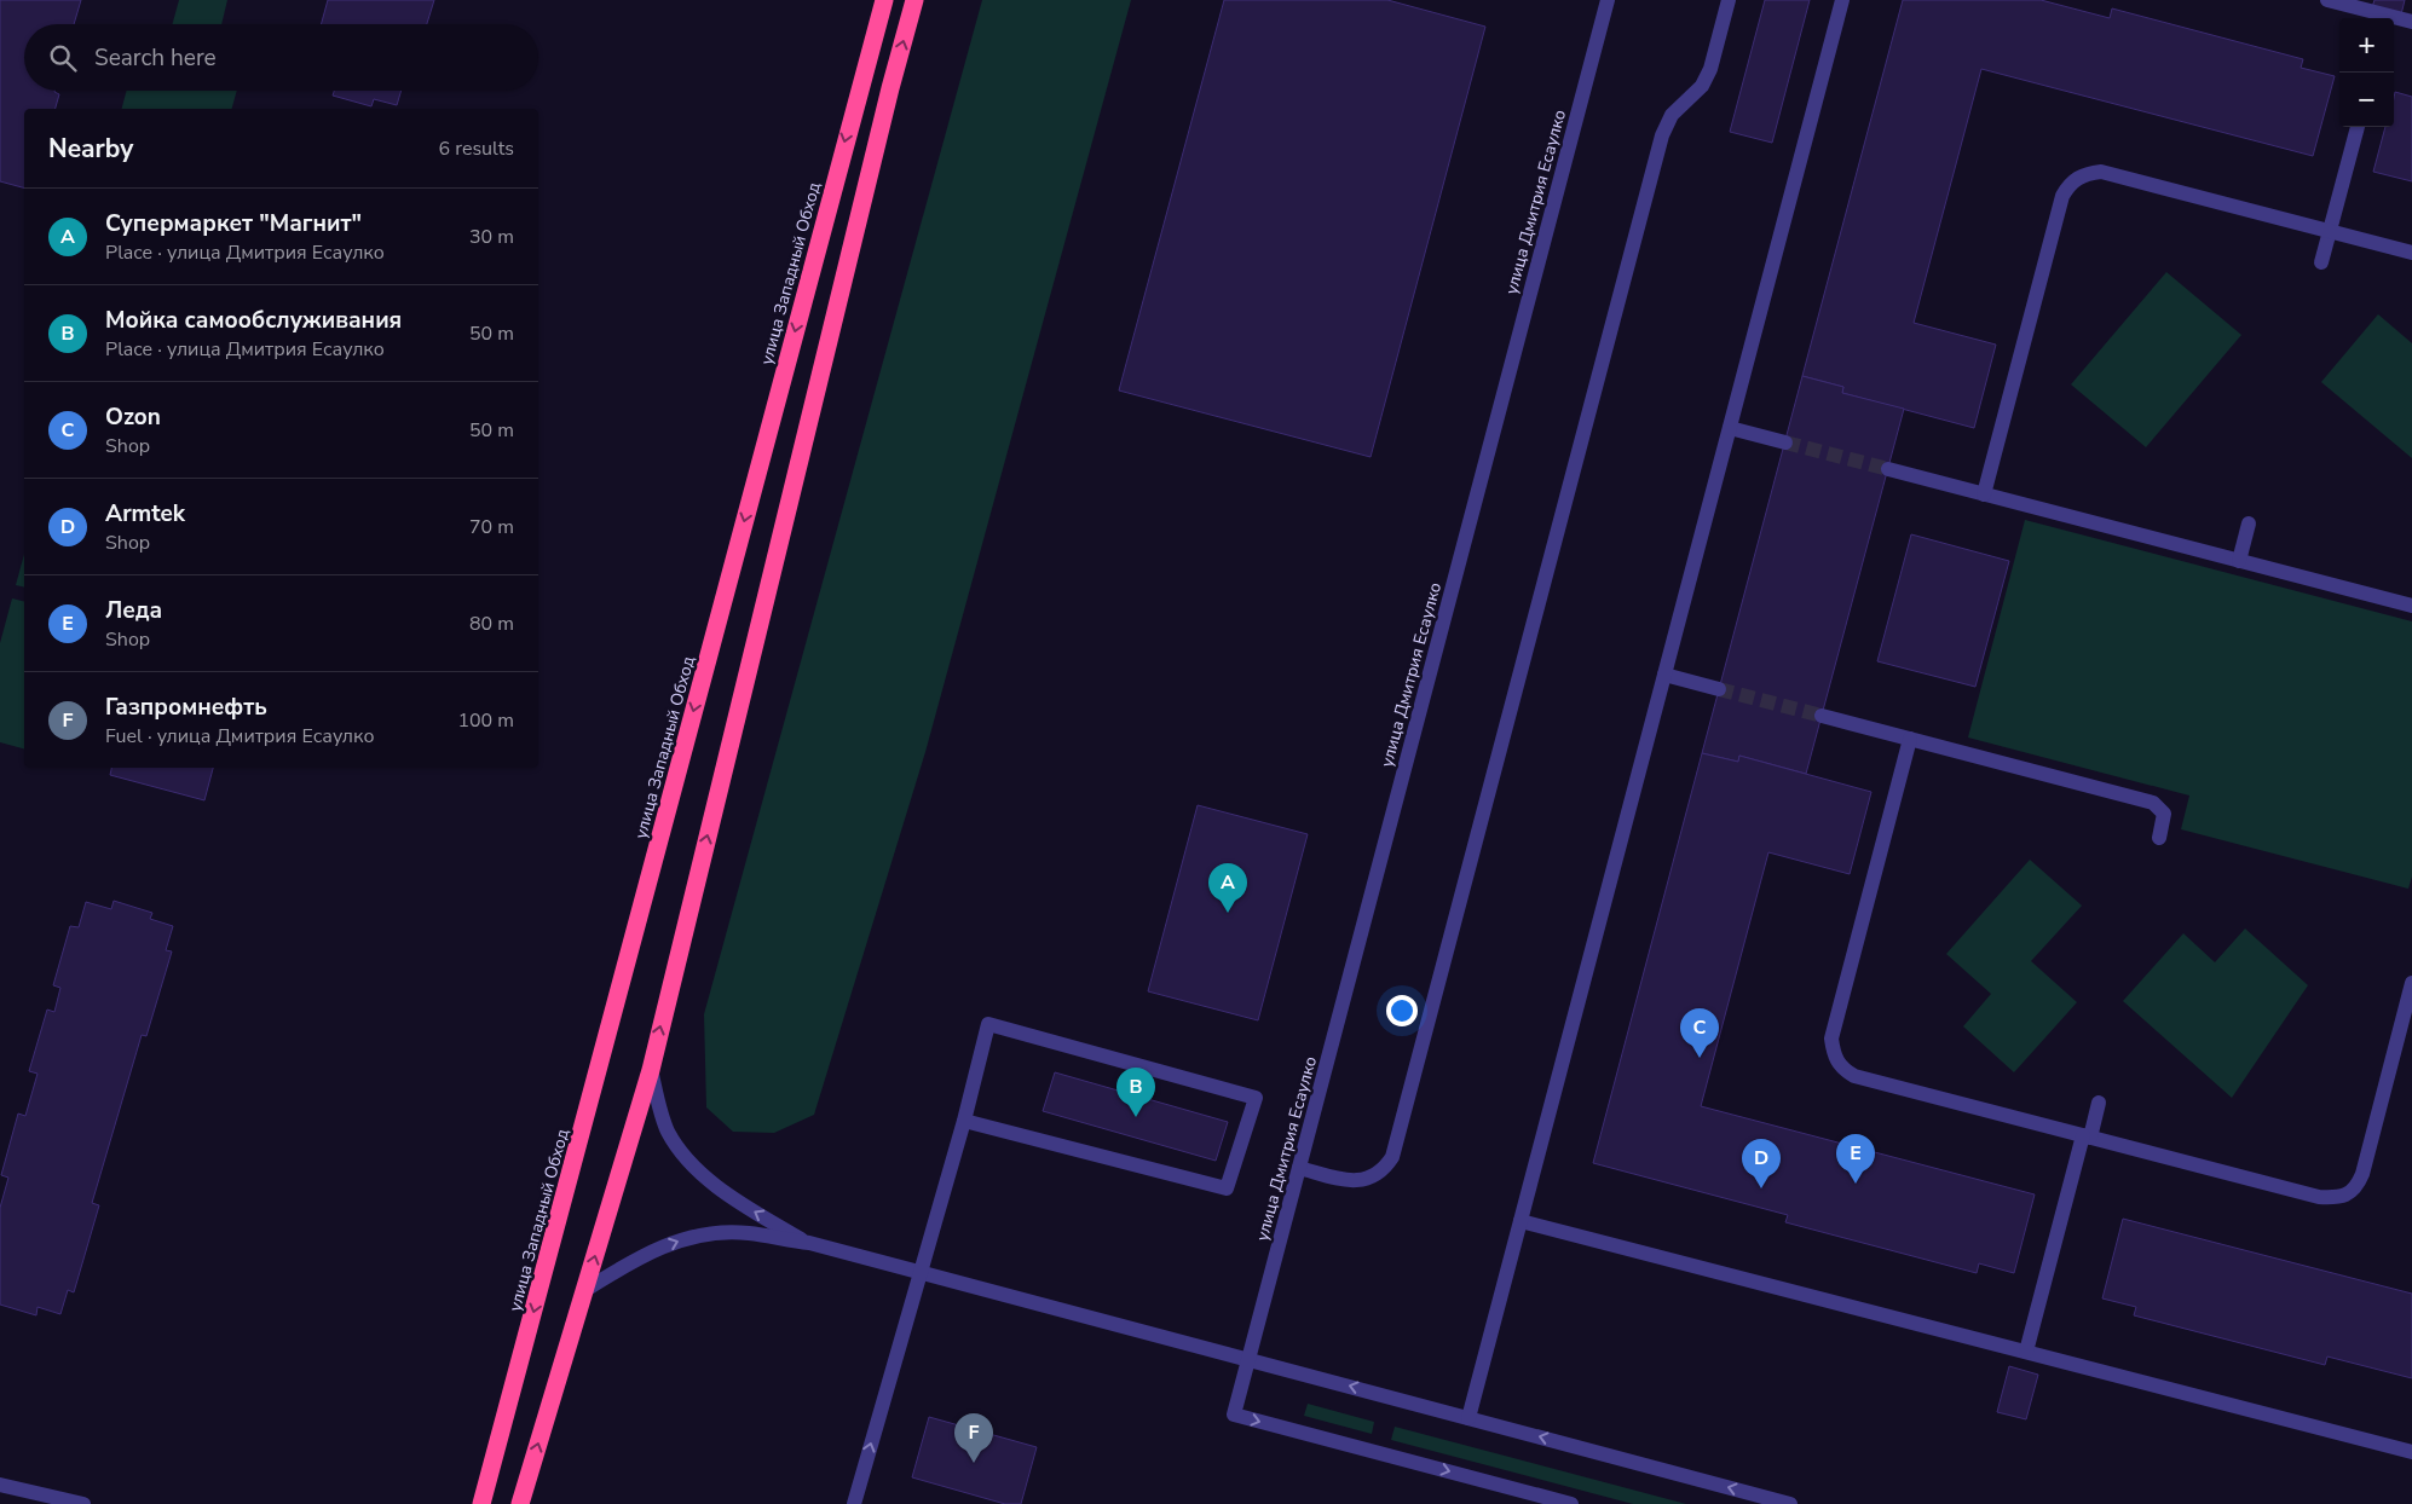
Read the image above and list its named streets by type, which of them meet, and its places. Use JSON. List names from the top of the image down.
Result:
{
  "streets": {
    "highway": ["улица Западный Обход"],
    "street": ["улица Дмитрия Есаулко"]
  },
  "page": {
    "map_buttons": ["+", "−"],
    "search": "Search here",
    "heading": ["Nearby", "6 results"],
    "list": [
      {
        "mark": "A",
        "name": "Супермаркет \"Магнит\"",
        "note": "Place · улица Дмитрия Есаулко",
        "value": "30 m"
      },
      {
        "mark": "B",
        "name": "Мойка самообслуживания",
        "note": "Place · улица Дмитрия Есаулко",
        "value": "50 m"
      },
      {
        "mark": "C",
        "name": "Ozon",
        "note": "Shop",
        "value": "50 m"
      },
      {
        "mark": "D",
        "name": "Armtek",
        "note": "Shop",
        "value": "70 m"
      },
      {
        "mark": "E",
        "name": "Леда",
        "note": "Shop",
        "value": "80 m"
      },
      {
        "mark": "F",
        "name": "Газпромнефть",
        "note": "Fuel · улица Дмитрия Есаулко",
        "value": "100 m"
      }
    ],
    "pins": [
      "A",
      "C",
      "B",
      "E",
      "D",
      "F"
    ]
  }
}
